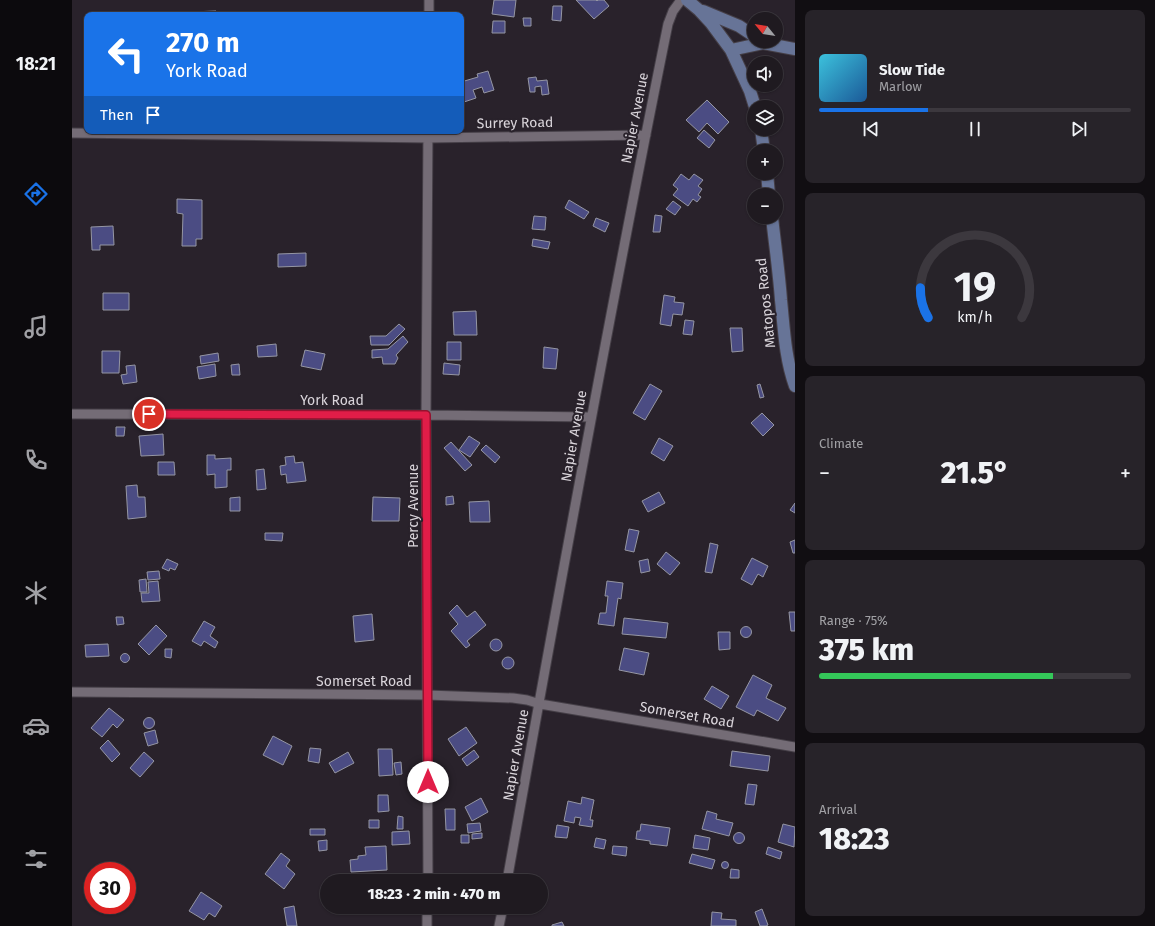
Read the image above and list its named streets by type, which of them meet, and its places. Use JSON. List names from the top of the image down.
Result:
{
  "streets": {
    "main road": ["Matopos Road"],
    "street": [
      "Napier Avenue",
      "Surrey Road",
      "York Road",
      "Percy Avenue",
      "Somerset Road"
    ]
  },
  "crossings": [
    ["Napier Avenue", "Surrey Road"],
    ["Napier Avenue", "York Road"],
    ["Napier Avenue", "Somerset Road"],
    ["Surrey Road", "Percy Avenue"],
    ["York Road", "Percy Avenue"],
    ["Percy Avenue", "Somerset Road"]
  ],
  "north": "top left",
  "page": {
    "tabs": "18:21",
    "map_buttons": ["+", "−"],
    "turn": ["270 m", "York Road"],
    "song": ["Slow Tide", "Marlow"],
    "then": "Then",
    "tile": [
      "Climate",
      ["Range · 75%", "375 km"],
      ["Arrival", "18:23"]
    ],
    "heat": ["−", "21.5°", "+"],
    "limit": "30",
    "trip": "18:23 · 2 min · 470 m",
    "gauge": ["19", "km/h"]
  }
}
